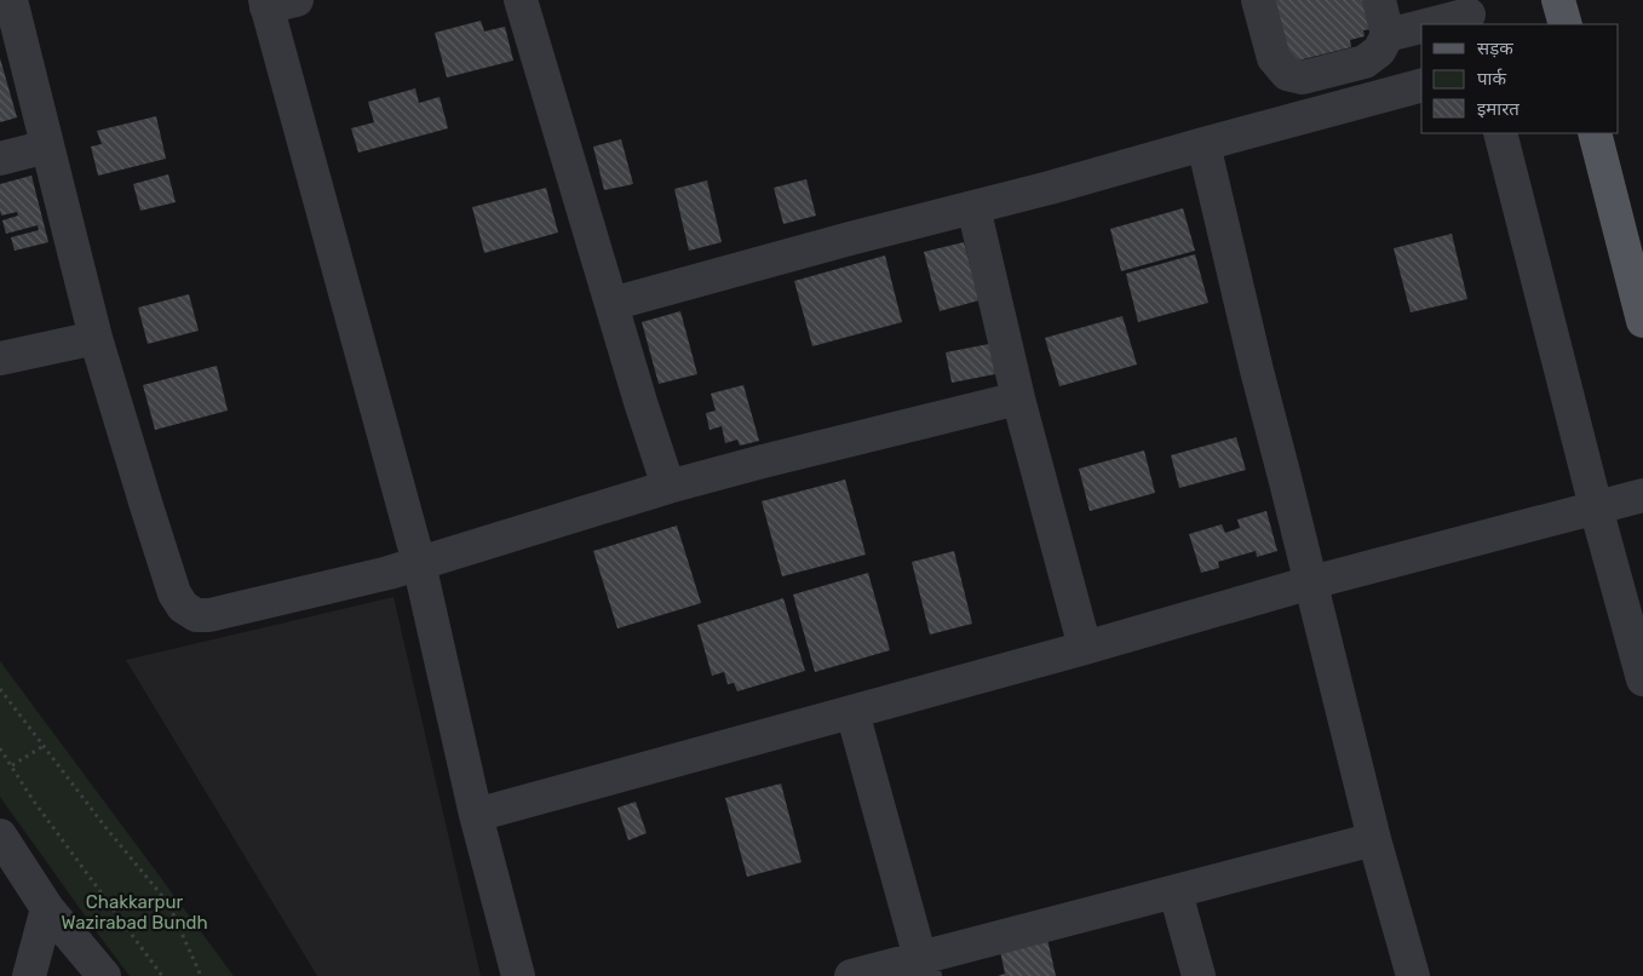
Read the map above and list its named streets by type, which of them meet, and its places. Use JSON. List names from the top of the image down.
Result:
{
  "parks": ["Chakkarpur Wazirabad Bundh"],
  "legend": ["सड़क", "पार्क", "इमारत"]
}
